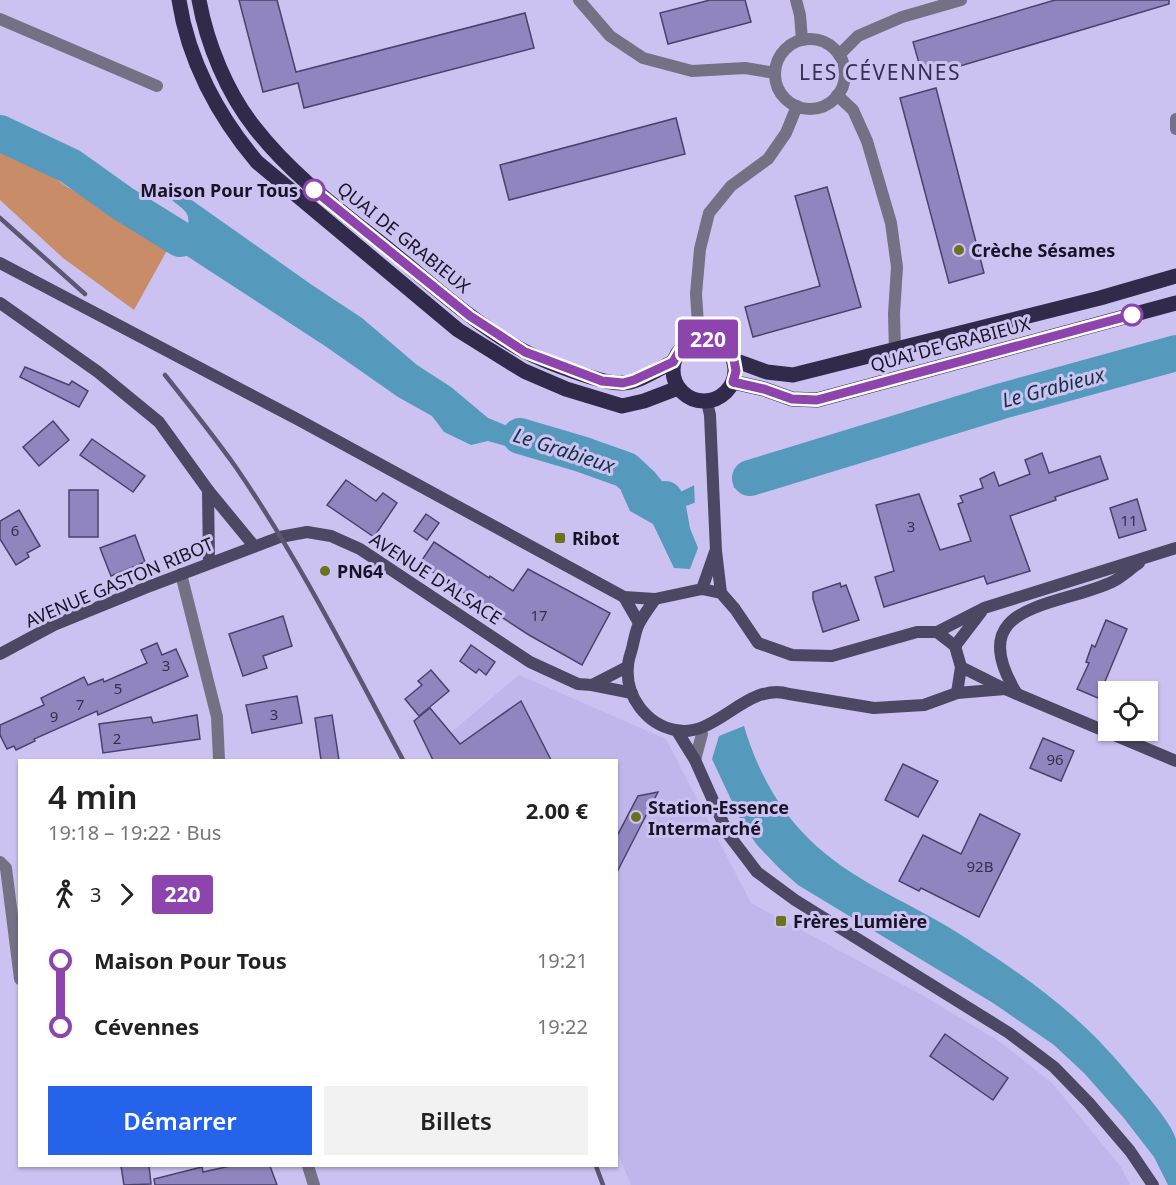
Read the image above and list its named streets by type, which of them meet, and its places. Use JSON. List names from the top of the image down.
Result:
{
  "streets": {
    "main road": ["QUAI DE GRABIEUX"],
    "street": ["AVENUE D'ALSACE", "AVENUE GASTON RIBOT"]
  },
  "crossings": [
    ["AVENUE D'ALSACE", "AVENUE GASTON RIBOT"]
  ],
  "districts": ["LES CÉVENNES"],
  "water": ["Le Grabieux"],
  "places": {
    "other": [
      "Maison Pour Tous",
      "Crèche Sésames",
      "PN64",
      "Station-Essence Intermarché"
    ],
    "transit": ["Ribot", "Frères Lumière"]
  },
  "lines": ["bus line 220"],
  "house_numbers": [
    "11",
    "3",
    "6",
    "17",
    "3",
    "5",
    "7",
    "3",
    "9",
    "2",
    "96",
    "92B"
  ],
  "page": {
    "on_map": "220",
    "heading": ["4 min", "19:18 – 19:22 · Bus", "2.00 €"],
    "legs": ["3", "220"],
    "list": [
      {
        "name": "Maison Pour Tous",
        "value": "19:21"
      },
      {
        "name": "Cévennes",
        "value": "19:22"
      }
    ],
    "buttons": ["Démarrer", "Billets"]
  }
}
